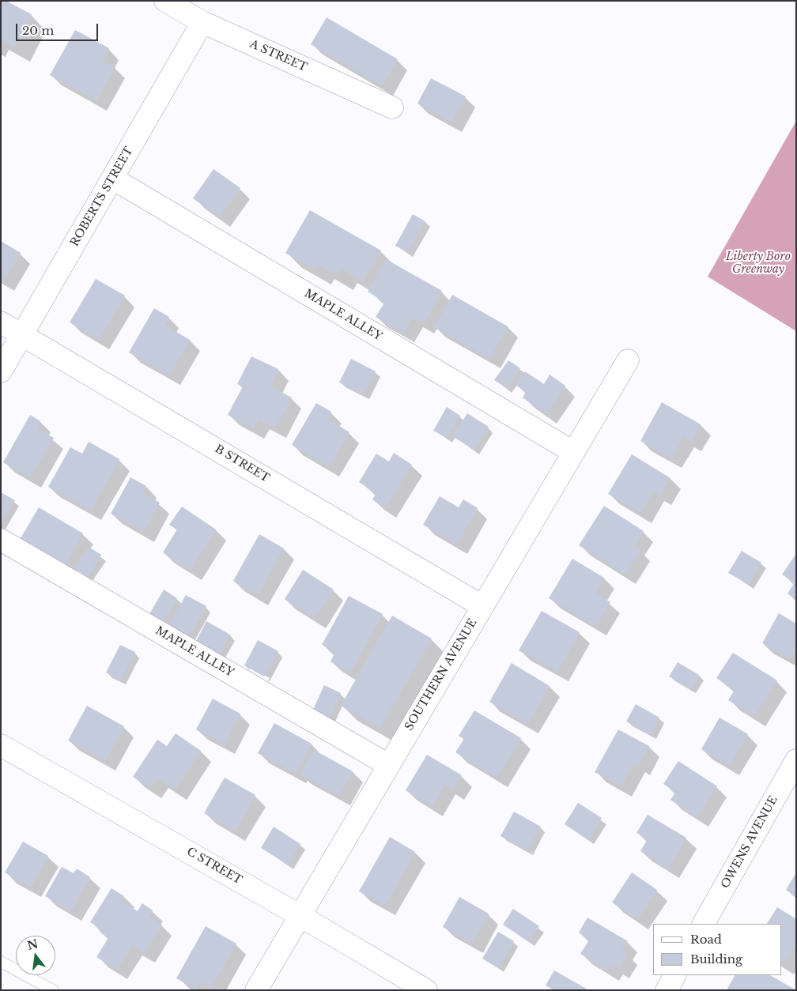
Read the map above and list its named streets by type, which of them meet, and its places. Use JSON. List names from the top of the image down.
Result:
{
  "streets": {
    "street": [
      "A STREET",
      "ROBERTS STREET",
      "MAPLE ALLEY",
      "B STREET",
      "SOUTHERN AVENUE",
      "OWENS AVENUE",
      "C STREET"
    ]
  },
  "crossings": [
    ["A STREET", "ROBERTS STREET"],
    ["ROBERTS STREET", "MAPLE ALLEY"],
    ["ROBERTS STREET", "B STREET"],
    ["MAPLE ALLEY", "SOUTHERN AVENUE"],
    ["B STREET", "SOUTHERN AVENUE"],
    ["SOUTHERN AVENUE", "C STREET"]
  ],
  "parks": ["Liberty Boro Greenway"],
  "legend": ["Road", "Building"],
  "scale_bar": "20 m",
  "north": "top"
}
